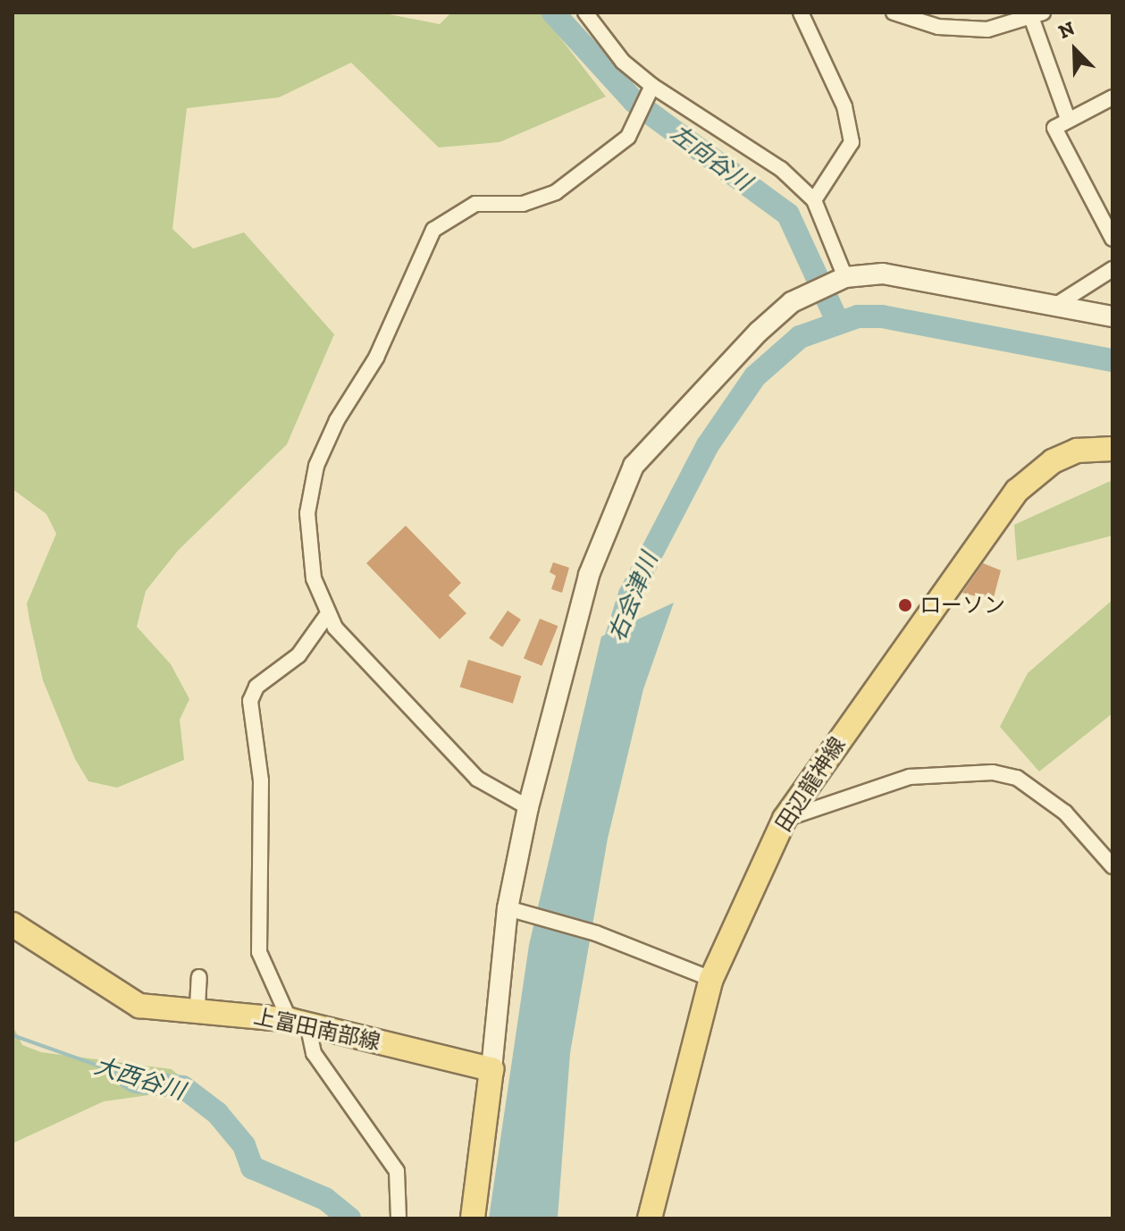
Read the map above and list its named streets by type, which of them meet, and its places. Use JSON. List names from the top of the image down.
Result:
{
  "streets": {
    "main road": ["田辺龍神線", "上富田南部線"]
  },
  "water": ["左向谷川", "右会津川", "大西谷川"],
  "places": ["ローソン"],
  "north": "top left"
}
